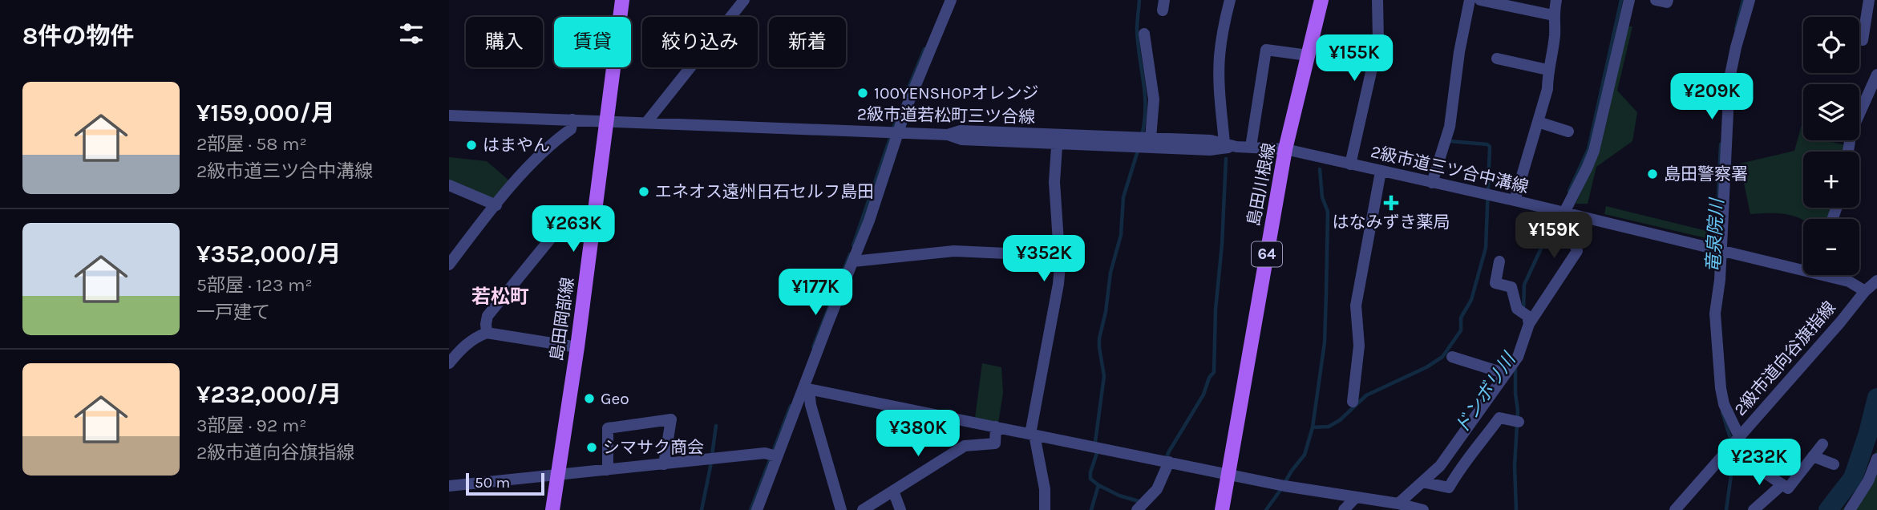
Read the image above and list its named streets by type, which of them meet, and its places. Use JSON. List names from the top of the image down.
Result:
{
  "streets": {
    "main road": ["島田川根線", "64", "島田岡部線"],
    "street": ["2級市道若松町三ツ合線", "2級市道三ツ合中溝線", "2級市道向谷旗指線"]
  },
  "crossings": [
    ["2級市道若松町三ツ合線", "2級市道三ツ合中溝線"],
    ["2級市道若松町三ツ合線", "島田川根線"],
    ["2級市道若松町三ツ合線", "島田岡部線"],
    ["2級市道三ツ合中溝線", "島田川根線"],
    ["2級市道三ツ合中溝線", "2級市道向谷旗指線"]
  ],
  "districts": ["若松町"],
  "water": ["竜泉院川", "ドンボリ川"],
  "places": {
    "other": [
      "100YENSHOPオレンジ",
      "はまやん",
      "島田警察署",
      "エネオス遠州日石セルフ島田",
      "Geo",
      "シマサク商会"
    ],
    "health": ["はなみずき薬局"]
  },
  "scale_bar": "50 m",
  "page": {
    "heading": "8件の物件",
    "map_buttons": ["+", "−"],
    "chip": [
      "購入",
      "賃貸",
      "絞り込み",
      "新着"
    ],
    "price": [
      "¥155K",
      "¥209K",
      "¥263K",
      "¥159K",
      "¥352K",
      "¥177K",
      "¥380K",
      "¥232K"
    ],
    "list": [
      {
        "name": "¥159,000/月",
        "note": "2部屋 · 58 m² · 2級市道三ツ合中溝線"
      },
      {
        "name": "¥352,000/月",
        "note": "5部屋 · 123 m² · 一戸建て"
      },
      {
        "name": "¥232,000/月",
        "note": "3部屋 · 92 m² · 2級市道向谷旗指線"
      }
    ],
    "scale": "50 m"
  }
}
